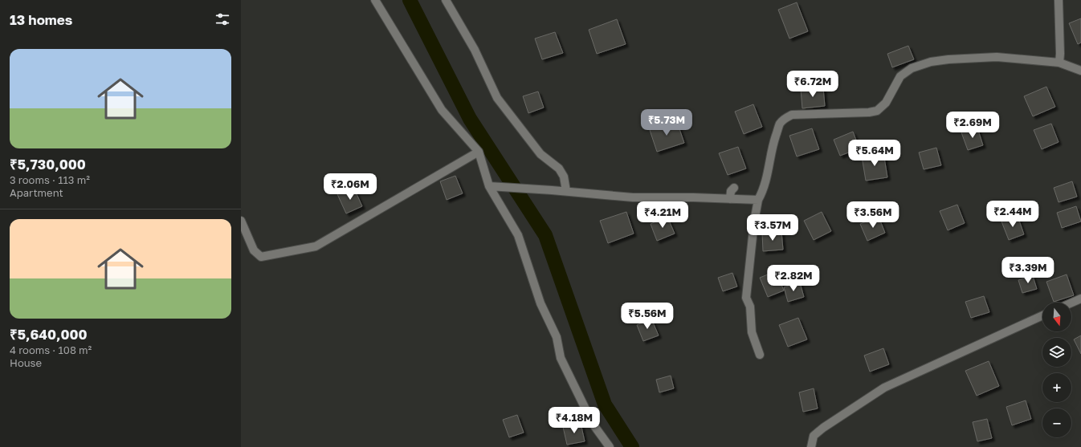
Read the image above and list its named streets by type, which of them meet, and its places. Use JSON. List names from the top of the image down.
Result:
{
  "north": "bottom",
  "page": {
    "heading": "13 homes",
    "list": [
      {
        "name": "₹5,730,000",
        "note": "3 rooms · 113 m² · Apartment"
      },
      {
        "name": "₹5,640,000",
        "note": "4 rooms · 108 m² · House"
      }
    ],
    "price": [
      "₹6.72M",
      "₹5.73M",
      "₹2.69M",
      "₹5.64M",
      "₹2.06M",
      "₹2.44M",
      "₹4.21M",
      "₹3.56M",
      "₹3.57M",
      "₹3.39M",
      "₹2.82M",
      "₹5.56M",
      "₹4.18M"
    ],
    "map_buttons": ["+", "−"]
  }
}
